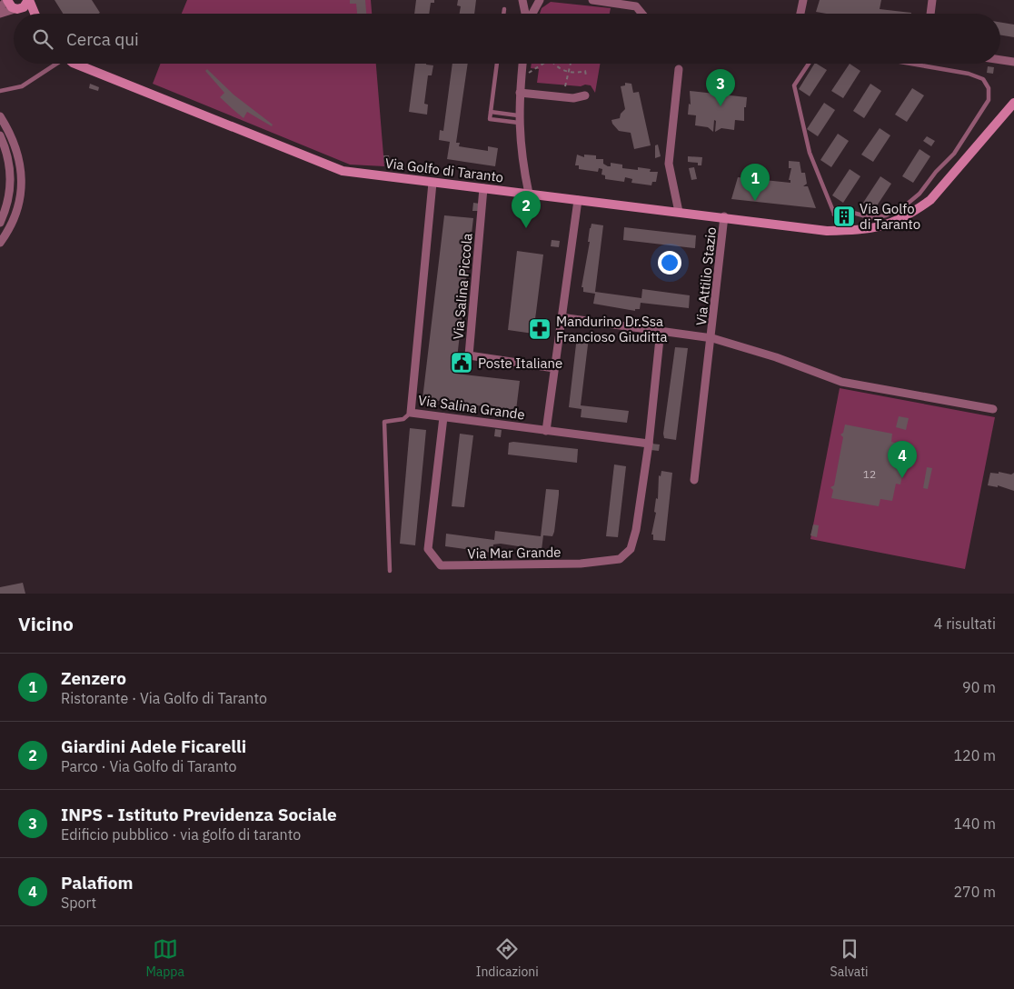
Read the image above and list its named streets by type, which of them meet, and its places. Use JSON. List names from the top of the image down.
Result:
{
  "streets": {
    "street": [
      "Via Golfo di Taranto",
      "Via Attilio Stazio",
      "Via Salina Piccola",
      "Via Salina Grande",
      "Via Mar Grande"
    ]
  },
  "crossings": [
    ["Via Golfo di Taranto", "Via Attilio Stazio"],
    ["Via Golfo di Taranto", "Via Salina Piccola"],
    ["Via Golfo di Taranto", "Via Salina Grande"],
    ["Via Salina Grande", "Via Mar Grande"]
  ],
  "places": {
    "building": ["Via Golfo di Taranto"],
    "pharmacy": ["Mandurino Dr.Ssa Francioso Giuditta"],
    "public building": ["Poste Italiane"]
  },
  "house_numbers": ["12"],
  "page": {
    "search": "Cerca qui",
    "pins": [
      "3",
      "1",
      "2",
      "4"
    ],
    "heading": ["Vicino", "4 risultati"],
    "list": [
      {
        "mark": "1",
        "name": "Zenzero",
        "note": "Ristorante · Via Golfo di Taranto",
        "value": "90 m"
      },
      {
        "mark": "2",
        "name": "Giardini Adele Ficarelli",
        "note": "Parco · Via Golfo di Taranto",
        "value": "120 m"
      },
      {
        "mark": "3",
        "name": "INPS - Istituto Previdenza Sociale",
        "note": "Edificio pubblico · via golfo di taranto",
        "value": "140 m"
      },
      {
        "mark": "4",
        "name": "Palafiom",
        "note": "Sport",
        "value": "270 m"
      }
    ],
    "nav": ["Mappa", "Indicazioni", "Salvati"]
  }
}
